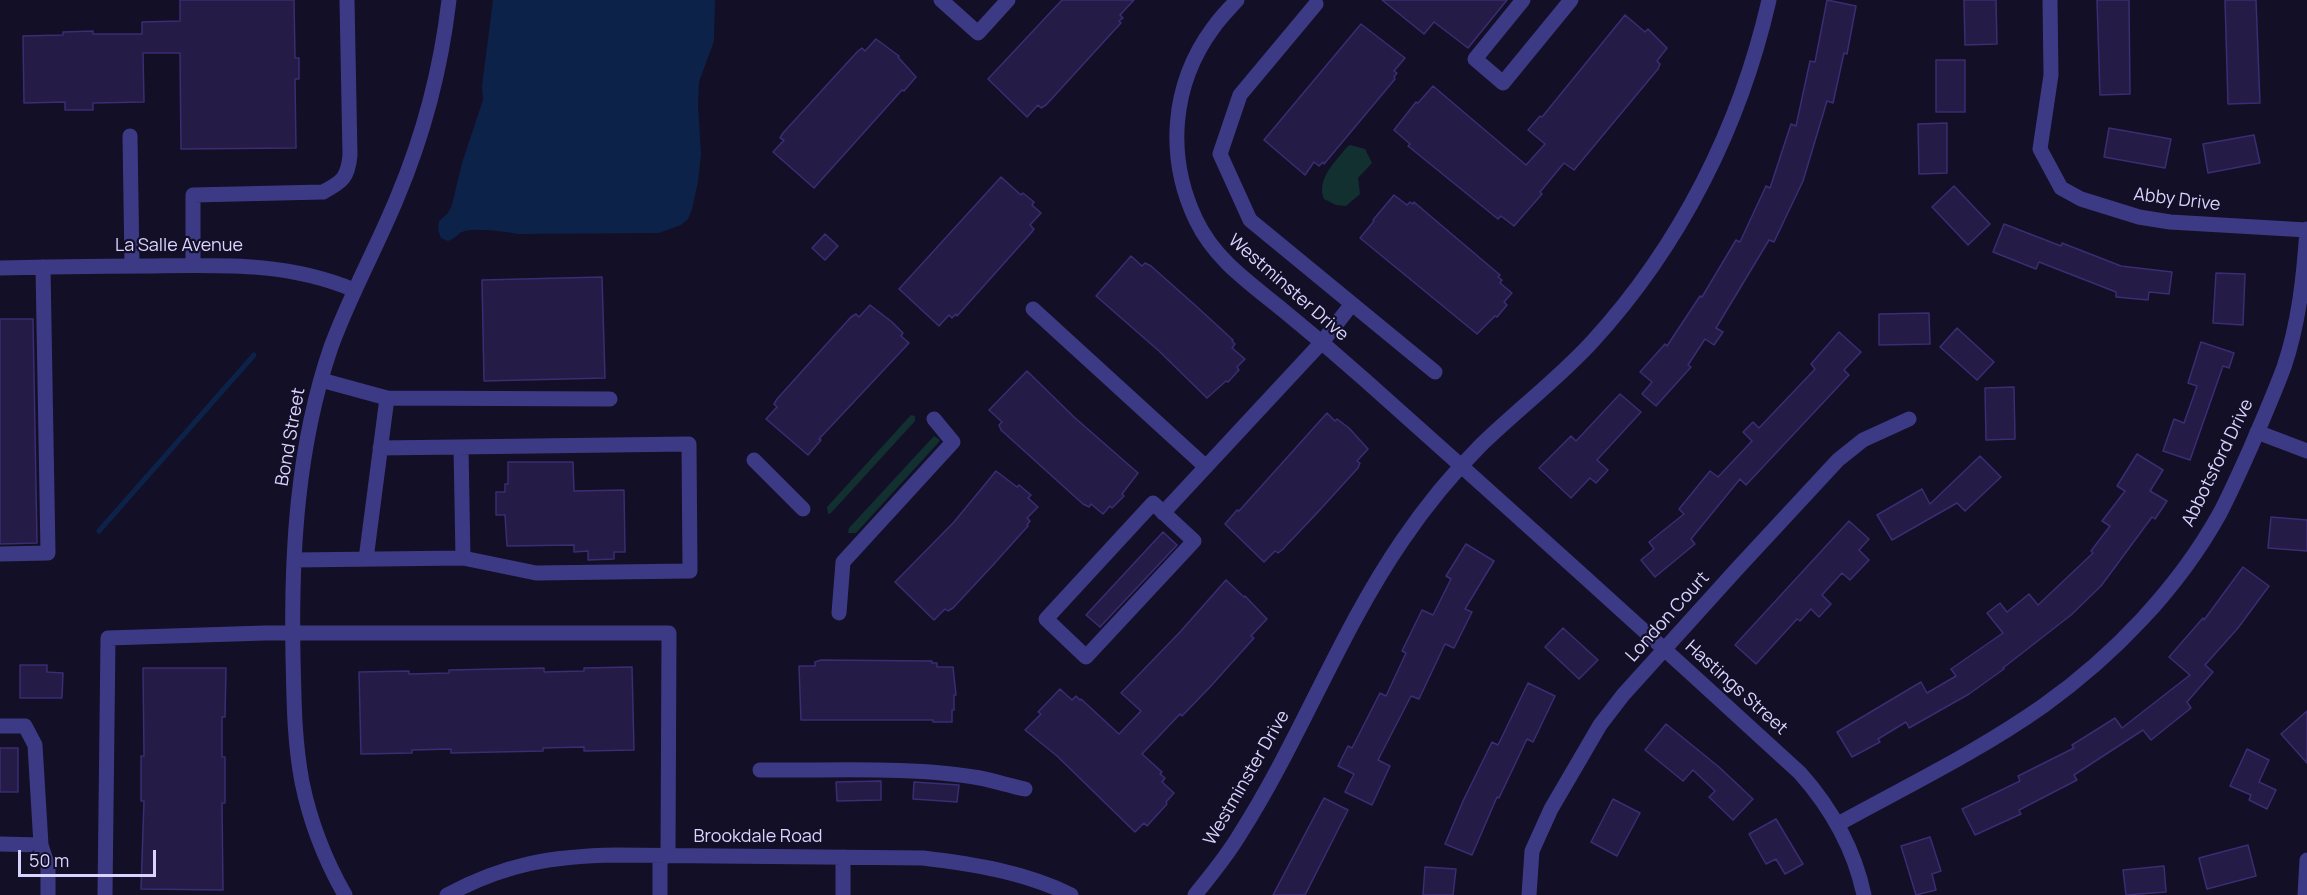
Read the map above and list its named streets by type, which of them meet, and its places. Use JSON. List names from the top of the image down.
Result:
{
  "streets": {
    "street": [
      "Abby Drive",
      "La Salle Avenue",
      "Westminster Drive",
      "Bond Street",
      "Abbotsford Drive",
      "London Court",
      "Hastings Street",
      "Brookdale Road"
    ]
  },
  "crossings": [
    ["Abby Drive", "Abbotsford Drive"],
    ["La Salle Avenue", "Bond Street"],
    ["Westminster Drive", "Hastings Street"],
    ["Abbotsford Drive", "Hastings Street"],
    ["London Court", "Hastings Street"]
  ],
  "scale_bar": "50 m"
}
